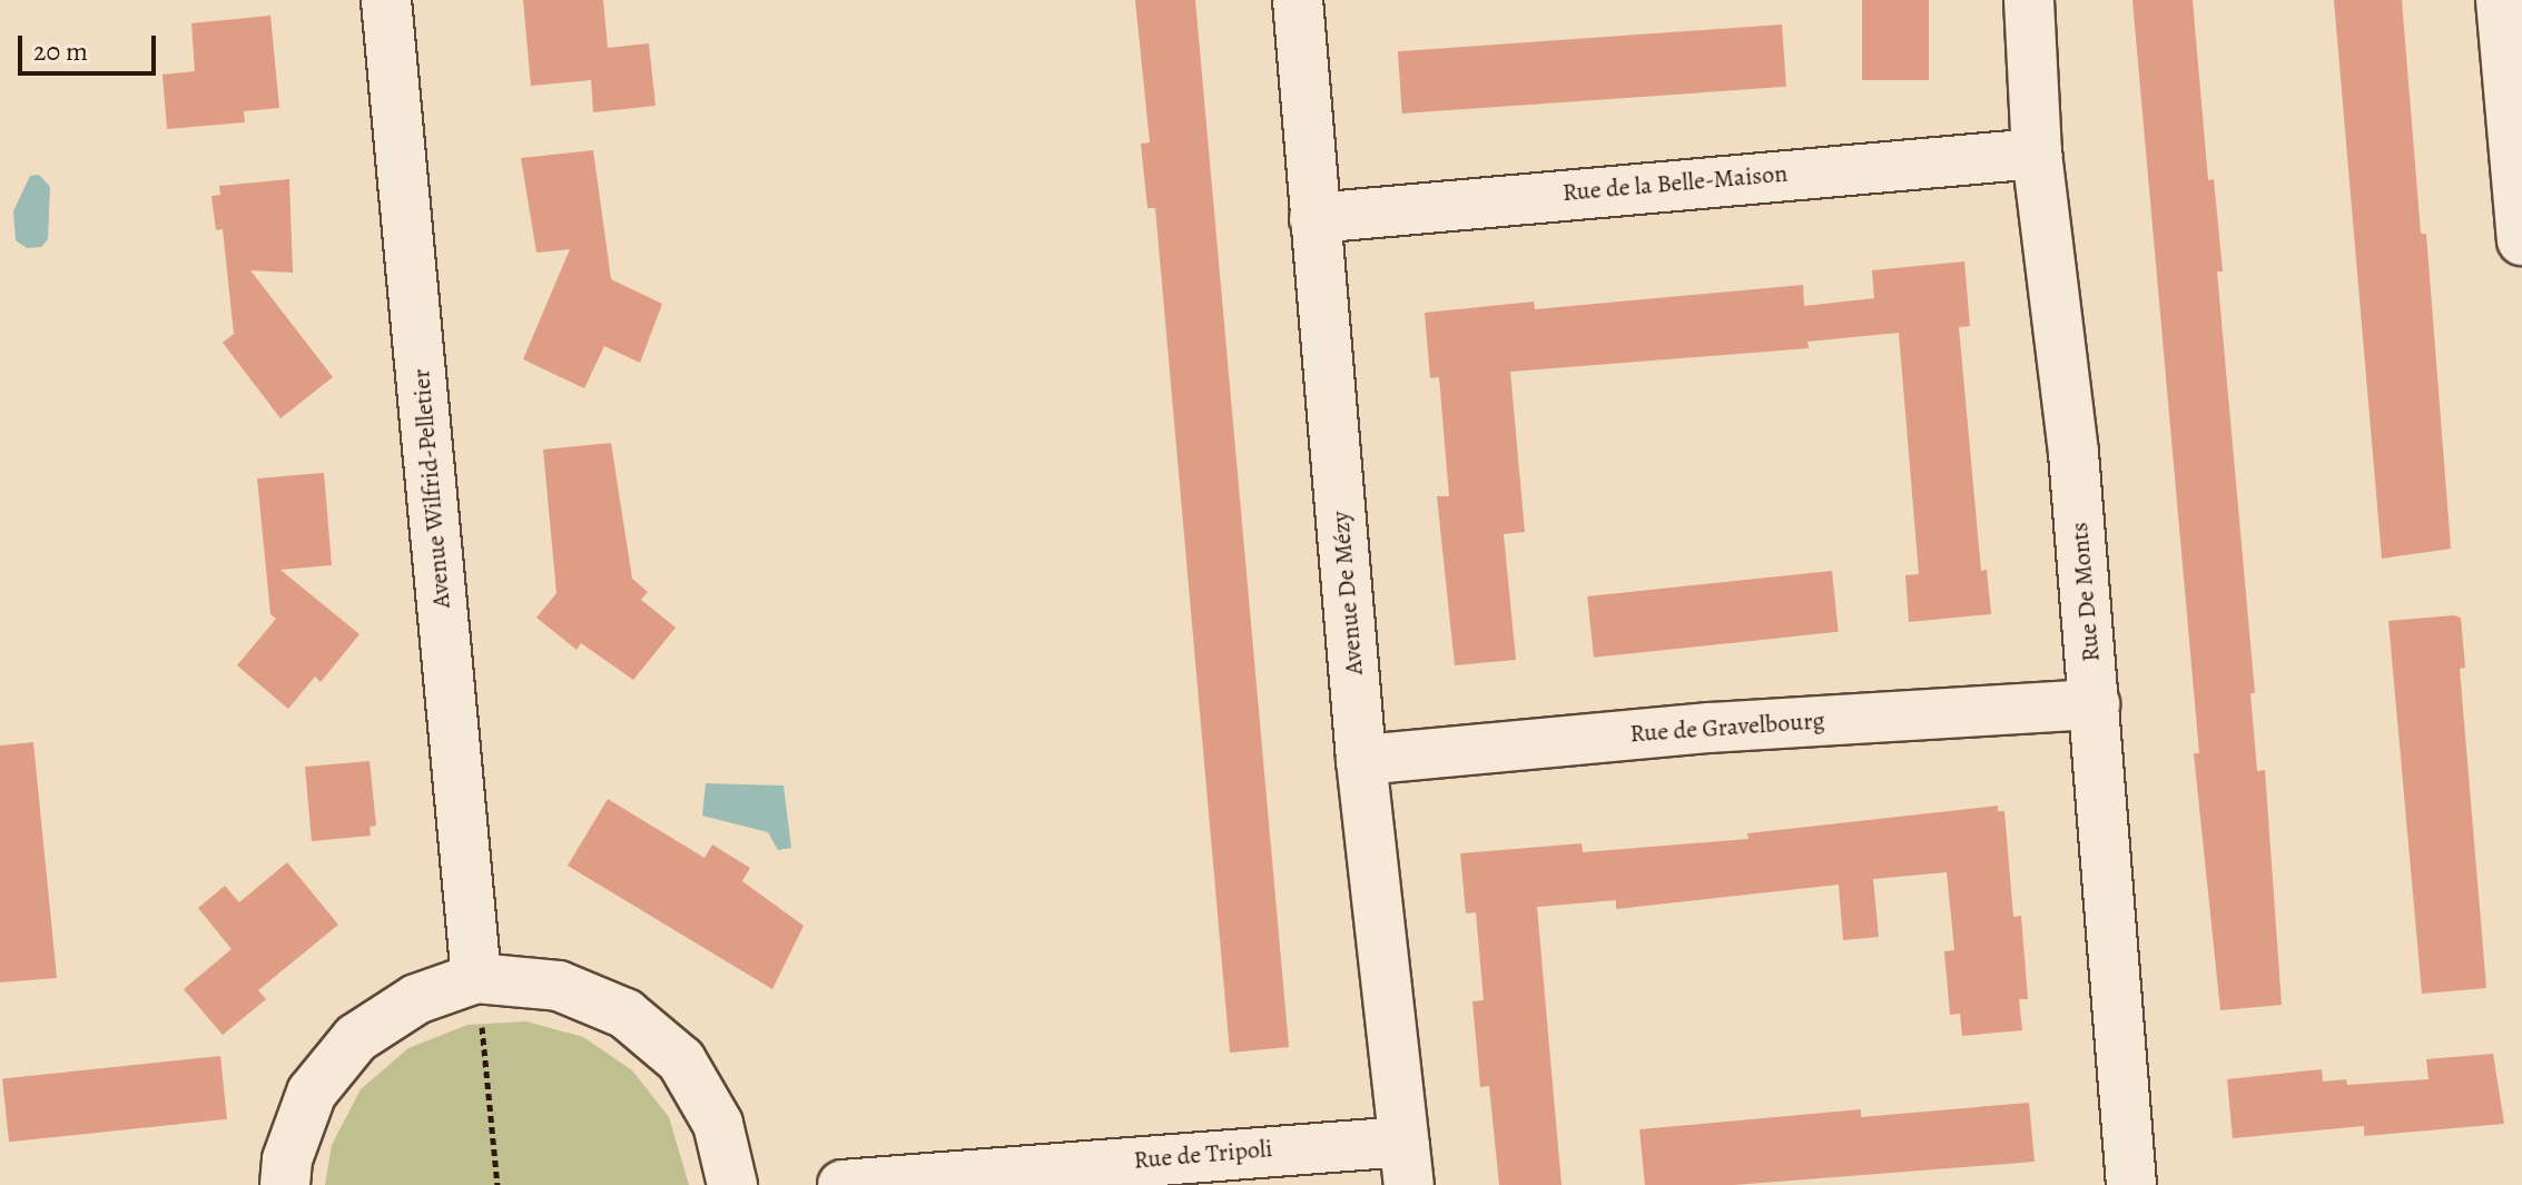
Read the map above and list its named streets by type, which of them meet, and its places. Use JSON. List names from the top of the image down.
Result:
{
  "streets": {
    "street": [
      "Rue de la Belle-Maison",
      "Avenue Wilfrid-Pelletier",
      "Rue De Monts",
      "Avenue De Mézy",
      "Rue de Gravelbourg",
      "Rue de Tripoli"
    ]
  },
  "crossings": [
    ["Rue de la Belle-Maison", "Rue De Monts"],
    ["Rue de la Belle-Maison", "Avenue De Mézy"],
    ["Rue De Monts", "Rue de Gravelbourg"],
    ["Avenue De Mézy", "Rue de Gravelbourg"],
    ["Avenue De Mézy", "Rue de Tripoli"]
  ],
  "scale_bar": "20 m"
}
